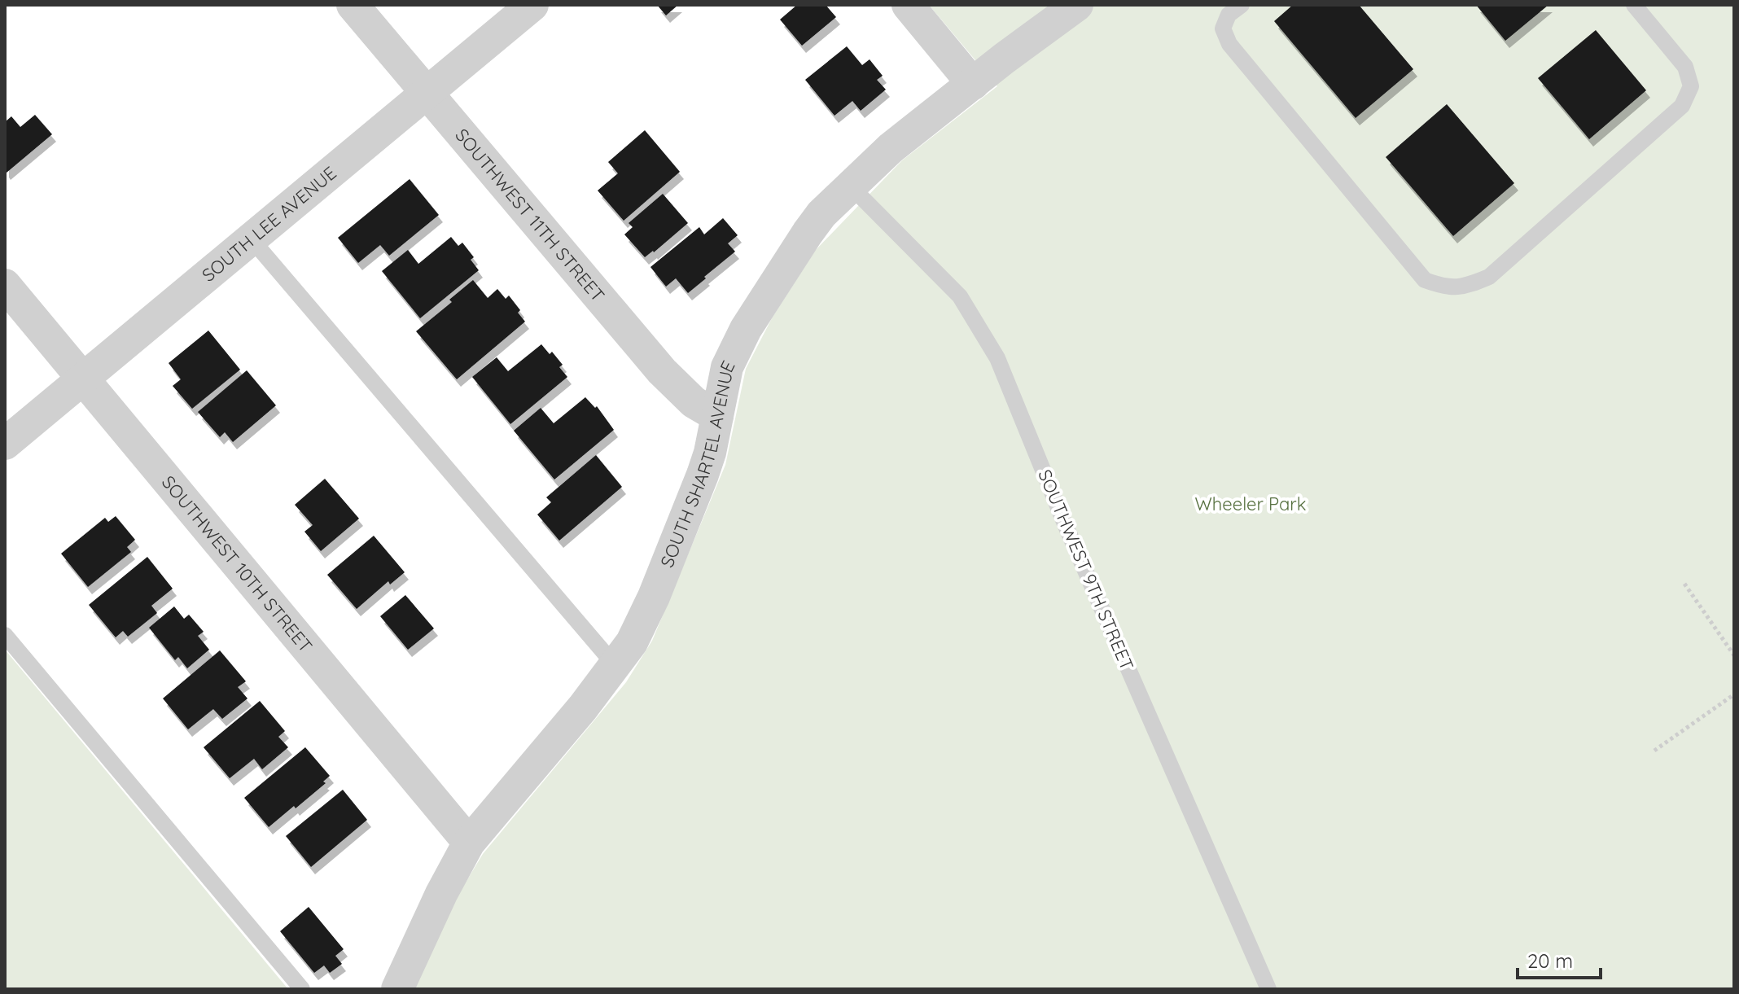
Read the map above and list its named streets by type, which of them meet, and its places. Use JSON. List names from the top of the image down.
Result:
{
  "streets": {
    "street": [
      "SOUTHWEST 11TH STREET",
      "SOUTH LEE AVENUE",
      "SOUTH SHARTEL AVENUE",
      "SOUTHWEST 10TH STREET"
    ],
    "lane": ["SOUTHWEST 9TH STREET"]
  },
  "crossings": [
    ["SOUTHWEST 11TH STREET", "SOUTH LEE AVENUE"],
    ["SOUTHWEST 11TH STREET", "SOUTH SHARTEL AVENUE"],
    ["SOUTH LEE AVENUE", "SOUTHWEST 10TH STREET"],
    ["SOUTH SHARTEL AVENUE", "SOUTHWEST 10TH STREET"],
    ["SOUTH SHARTEL AVENUE", "SOUTHWEST 9TH STREET"]
  ],
  "parks": ["Wheeler Park"],
  "scale_bar": "20 m"
}
